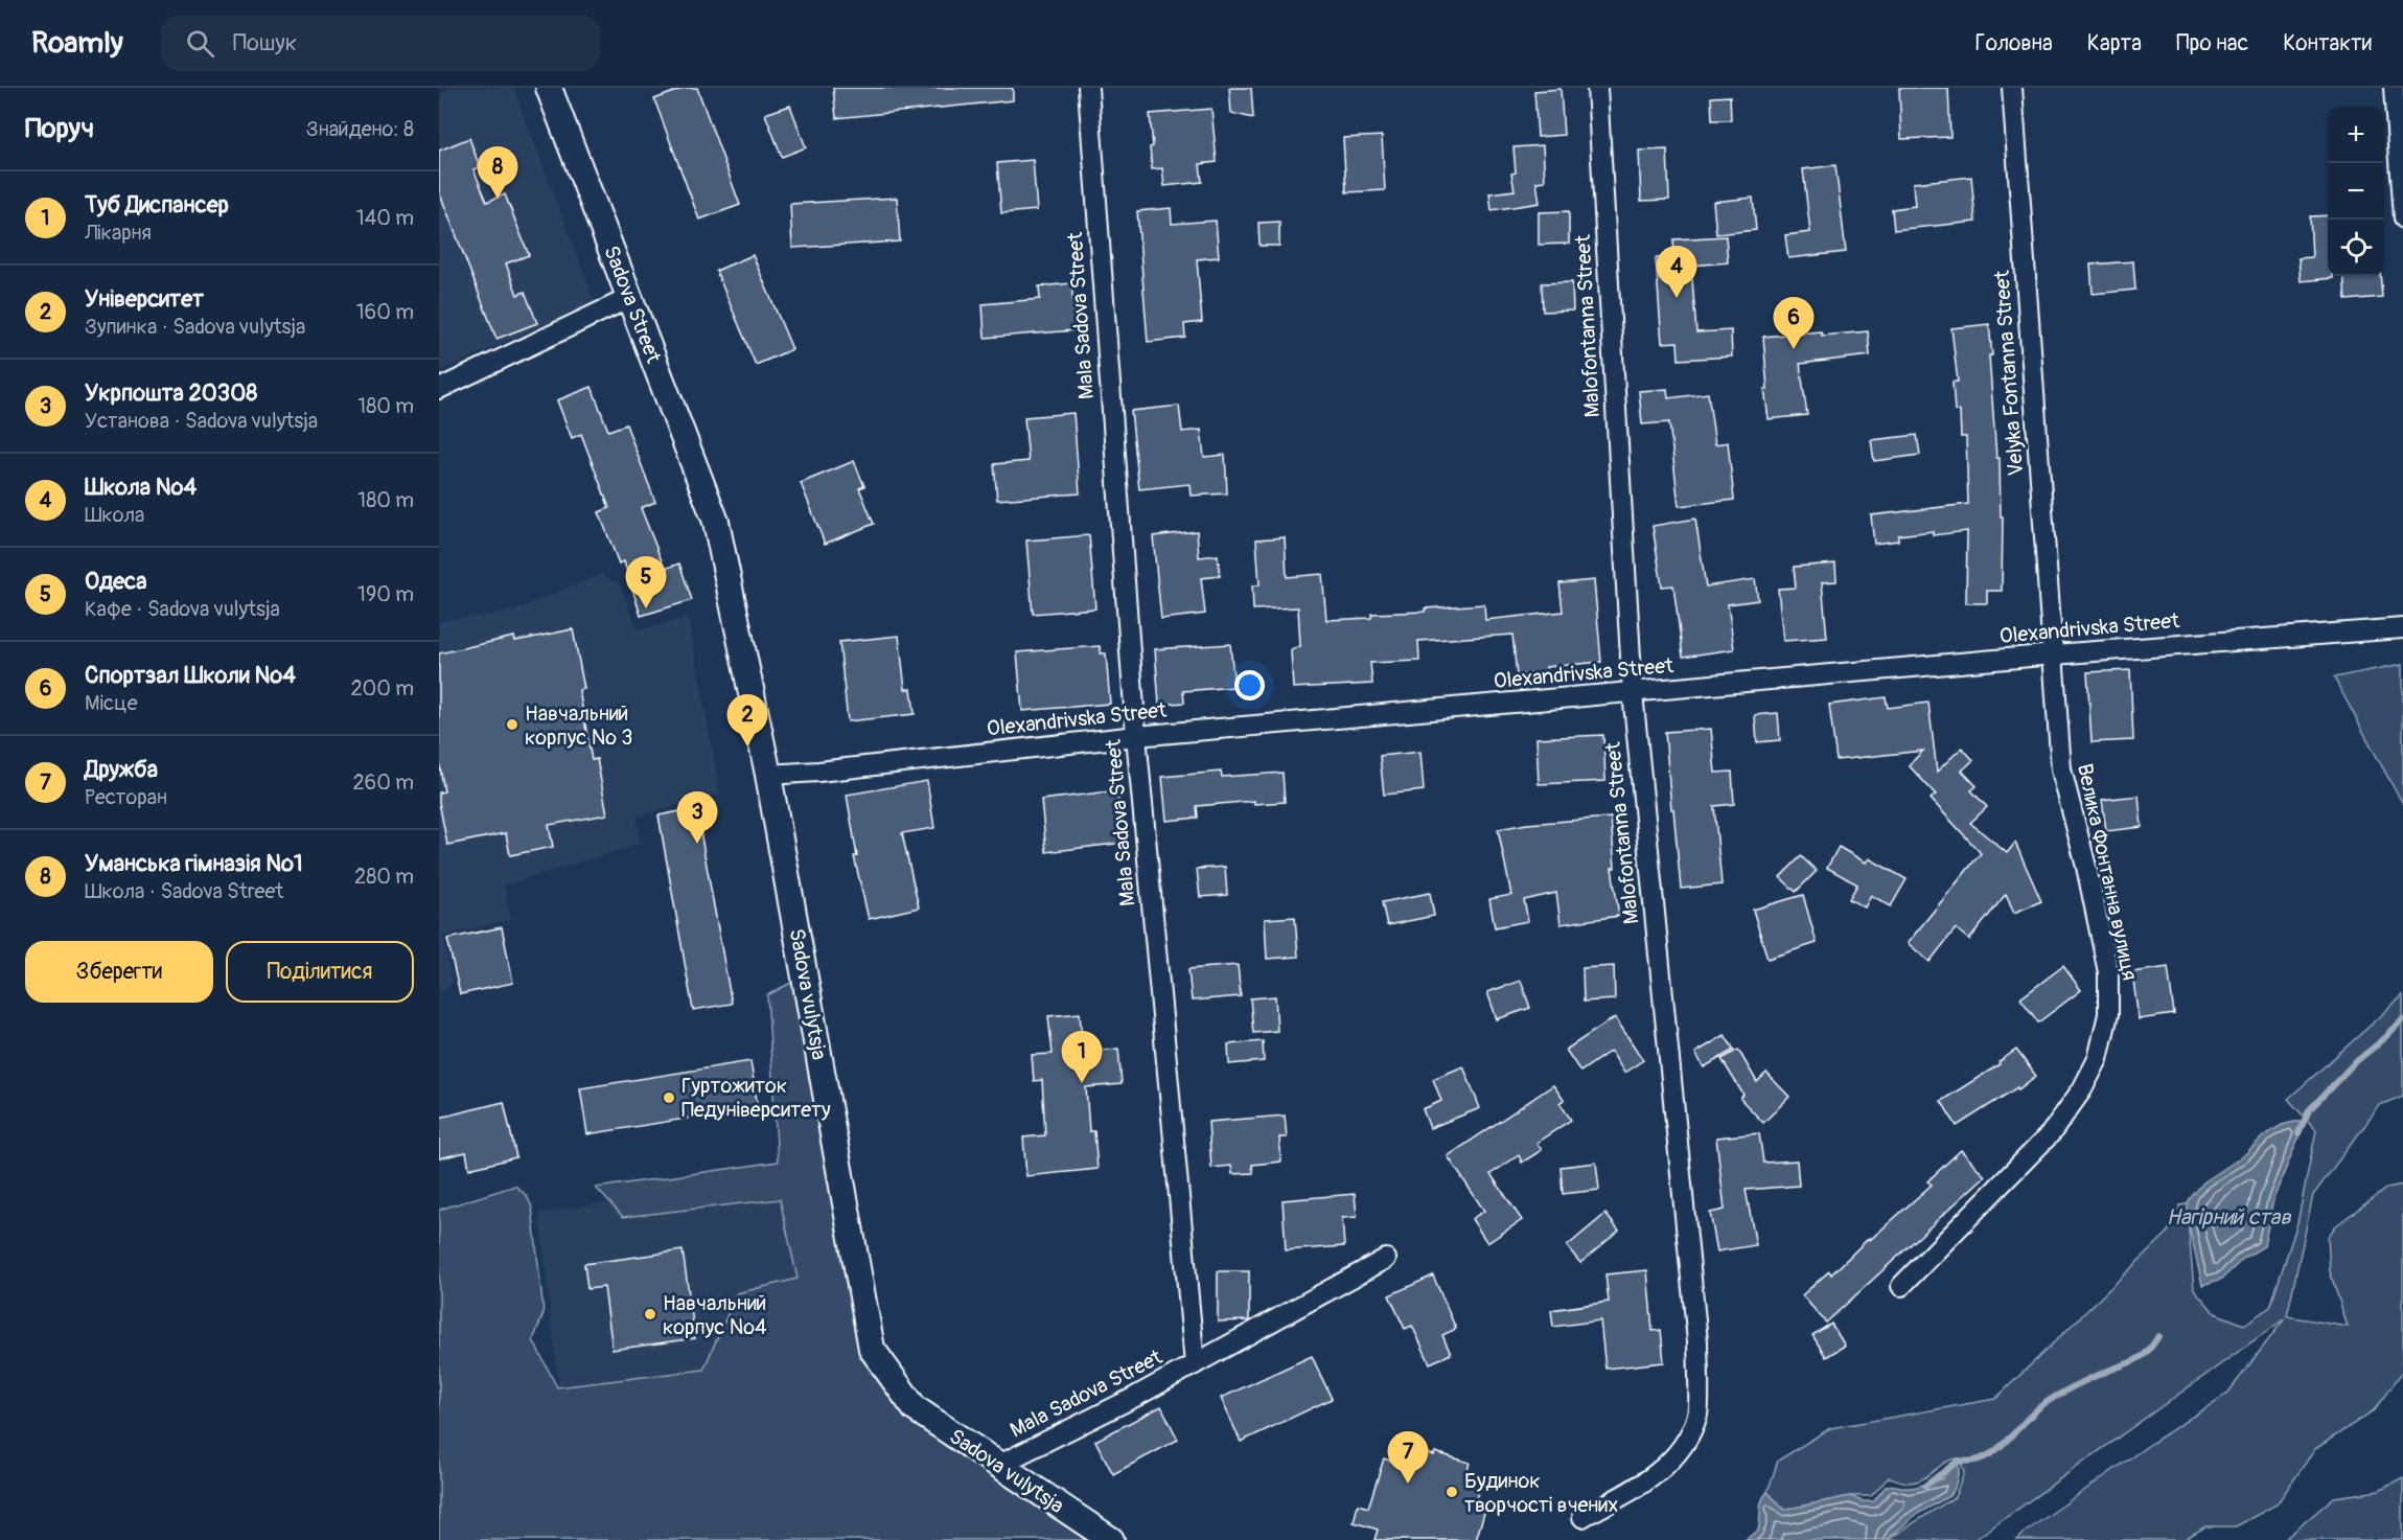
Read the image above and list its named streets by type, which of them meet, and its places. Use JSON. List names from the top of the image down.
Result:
{
  "streets": {
    "street": [
      "Sadova Street",
      "Mala Sadova Street",
      "Malofontanna Street",
      "Velyka Fontanna Street",
      "Olexandrivska Street",
      "Велика Фонтанна вулиця",
      "Sadova vulytsja"
    ]
  },
  "crossings": [
    ["Sadova Street", "Olexandrivska Street"],
    ["Sadova Street", "Sadova vulytsja"],
    ["Mala Sadova Street", "Olexandrivska Street"],
    ["Mala Sadova Street", "Sadova vulytsja"],
    ["Malofontanna Street", "Olexandrivska Street"],
    ["Velyka Fontanna Street", "Olexandrivska Street"],
    ["Velyka Fontanna Street", "Велика Фонтанна вулиця"],
    ["Olexandrivska Street", "Велика Фонтанна вулиця"],
    ["Olexandrivska Street", "Sadova vulytsja"]
  ],
  "water": ["Нагірний став"],
  "places": [
    "Навчальний корпус № 3",
    "Гуртожиток Педуніверситету",
    "Навчальний корпус №4",
    "Будинок творчості вчених"
  ],
  "page": {
    "header": "Roamly",
    "search": "Пошук",
    "nav": [
      "Головна",
      "Карта",
      "Про нас",
      "Контакти"
    ],
    "heading": ["Поруч", "Знайдено: 8"],
    "map_buttons": ["+", "−"],
    "pins": [
      "8",
      "4",
      "6",
      "5",
      "2",
      "3",
      "1",
      "7"
    ],
    "list": [
      {
        "mark": "1",
        "name": "Туб Диспансер",
        "note": "Лікарня",
        "value": "140 m"
      },
      {
        "mark": "2",
        "name": "Університет",
        "note": "Зупинка · Sadova vulytsja",
        "value": "160 m"
      },
      {
        "mark": "3",
        "name": "Укрпошта 20308",
        "note": "Установа · Sadova vulytsja",
        "value": "180 m"
      },
      {
        "mark": "4",
        "name": "Школа №4",
        "note": "Школа",
        "value": "180 m"
      },
      {
        "mark": "5",
        "name": "Одеса",
        "note": "Кафе · Sadova vulytsja",
        "value": "190 m"
      },
      {
        "mark": "6",
        "name": "Спортзал Школи №4",
        "note": "Місце",
        "value": "200 m"
      },
      {
        "mark": "7",
        "name": "Дружба",
        "note": "Ресторан",
        "value": "260 m"
      },
      {
        "mark": "8",
        "name": "Уманська гімназія №1",
        "note": "Школа · Sadova Street",
        "value": "280 m"
      }
    ],
    "buttons": ["Зберегти", "Поділитися"]
  }
}
